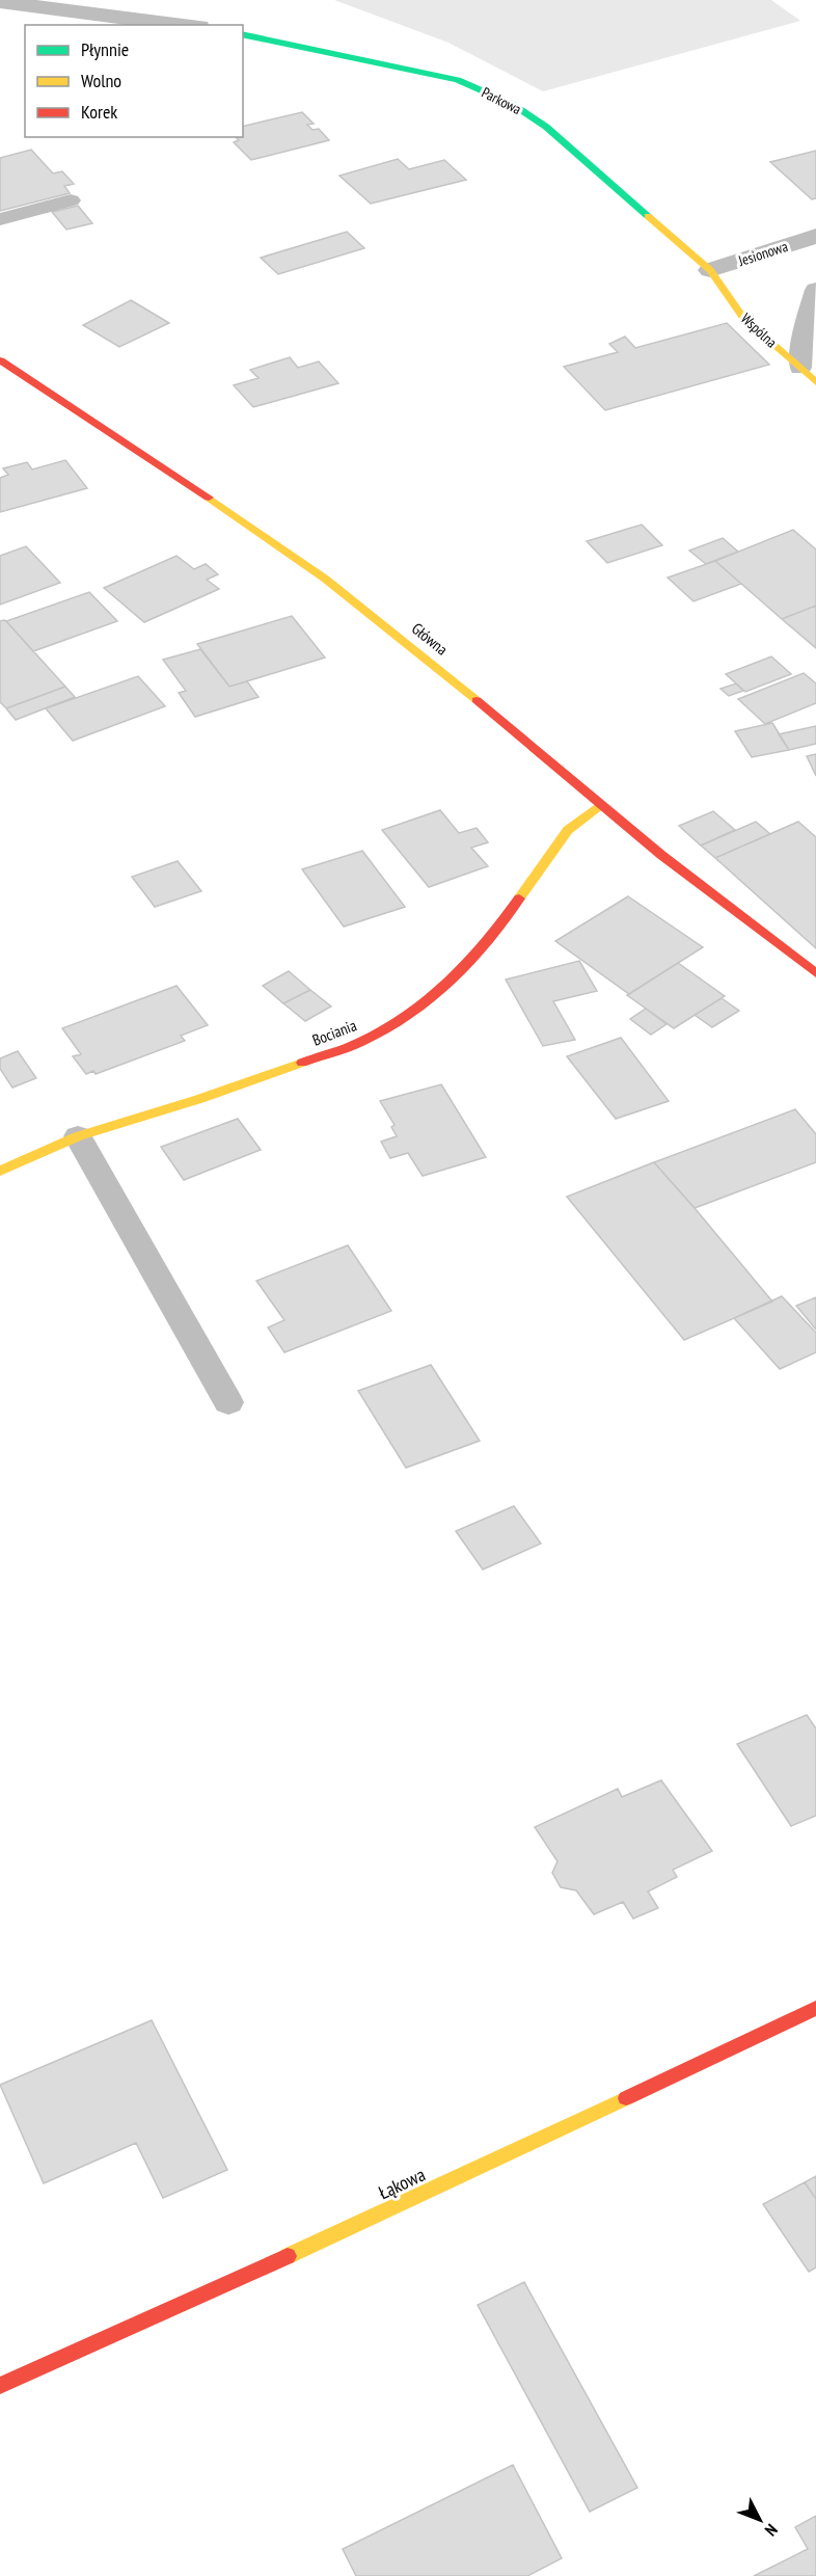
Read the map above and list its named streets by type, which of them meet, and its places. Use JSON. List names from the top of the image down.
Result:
{
  "streets": {
    "street": [
      "Parkowa",
      "Jesionowa",
      "Wspólna",
      "Główna",
      "Bociania",
      "Łąkowa"
    ]
  },
  "crossings": [
    ["Parkowa", "Jesionowa"],
    ["Parkowa", "Wspólna"],
    ["Jesionowa", "Wspólna"],
    ["Główna", "Bociania"]
  ],
  "legend": ["Płynnie", "Wolno", "Korek"],
  "north": "bottom right"
}
